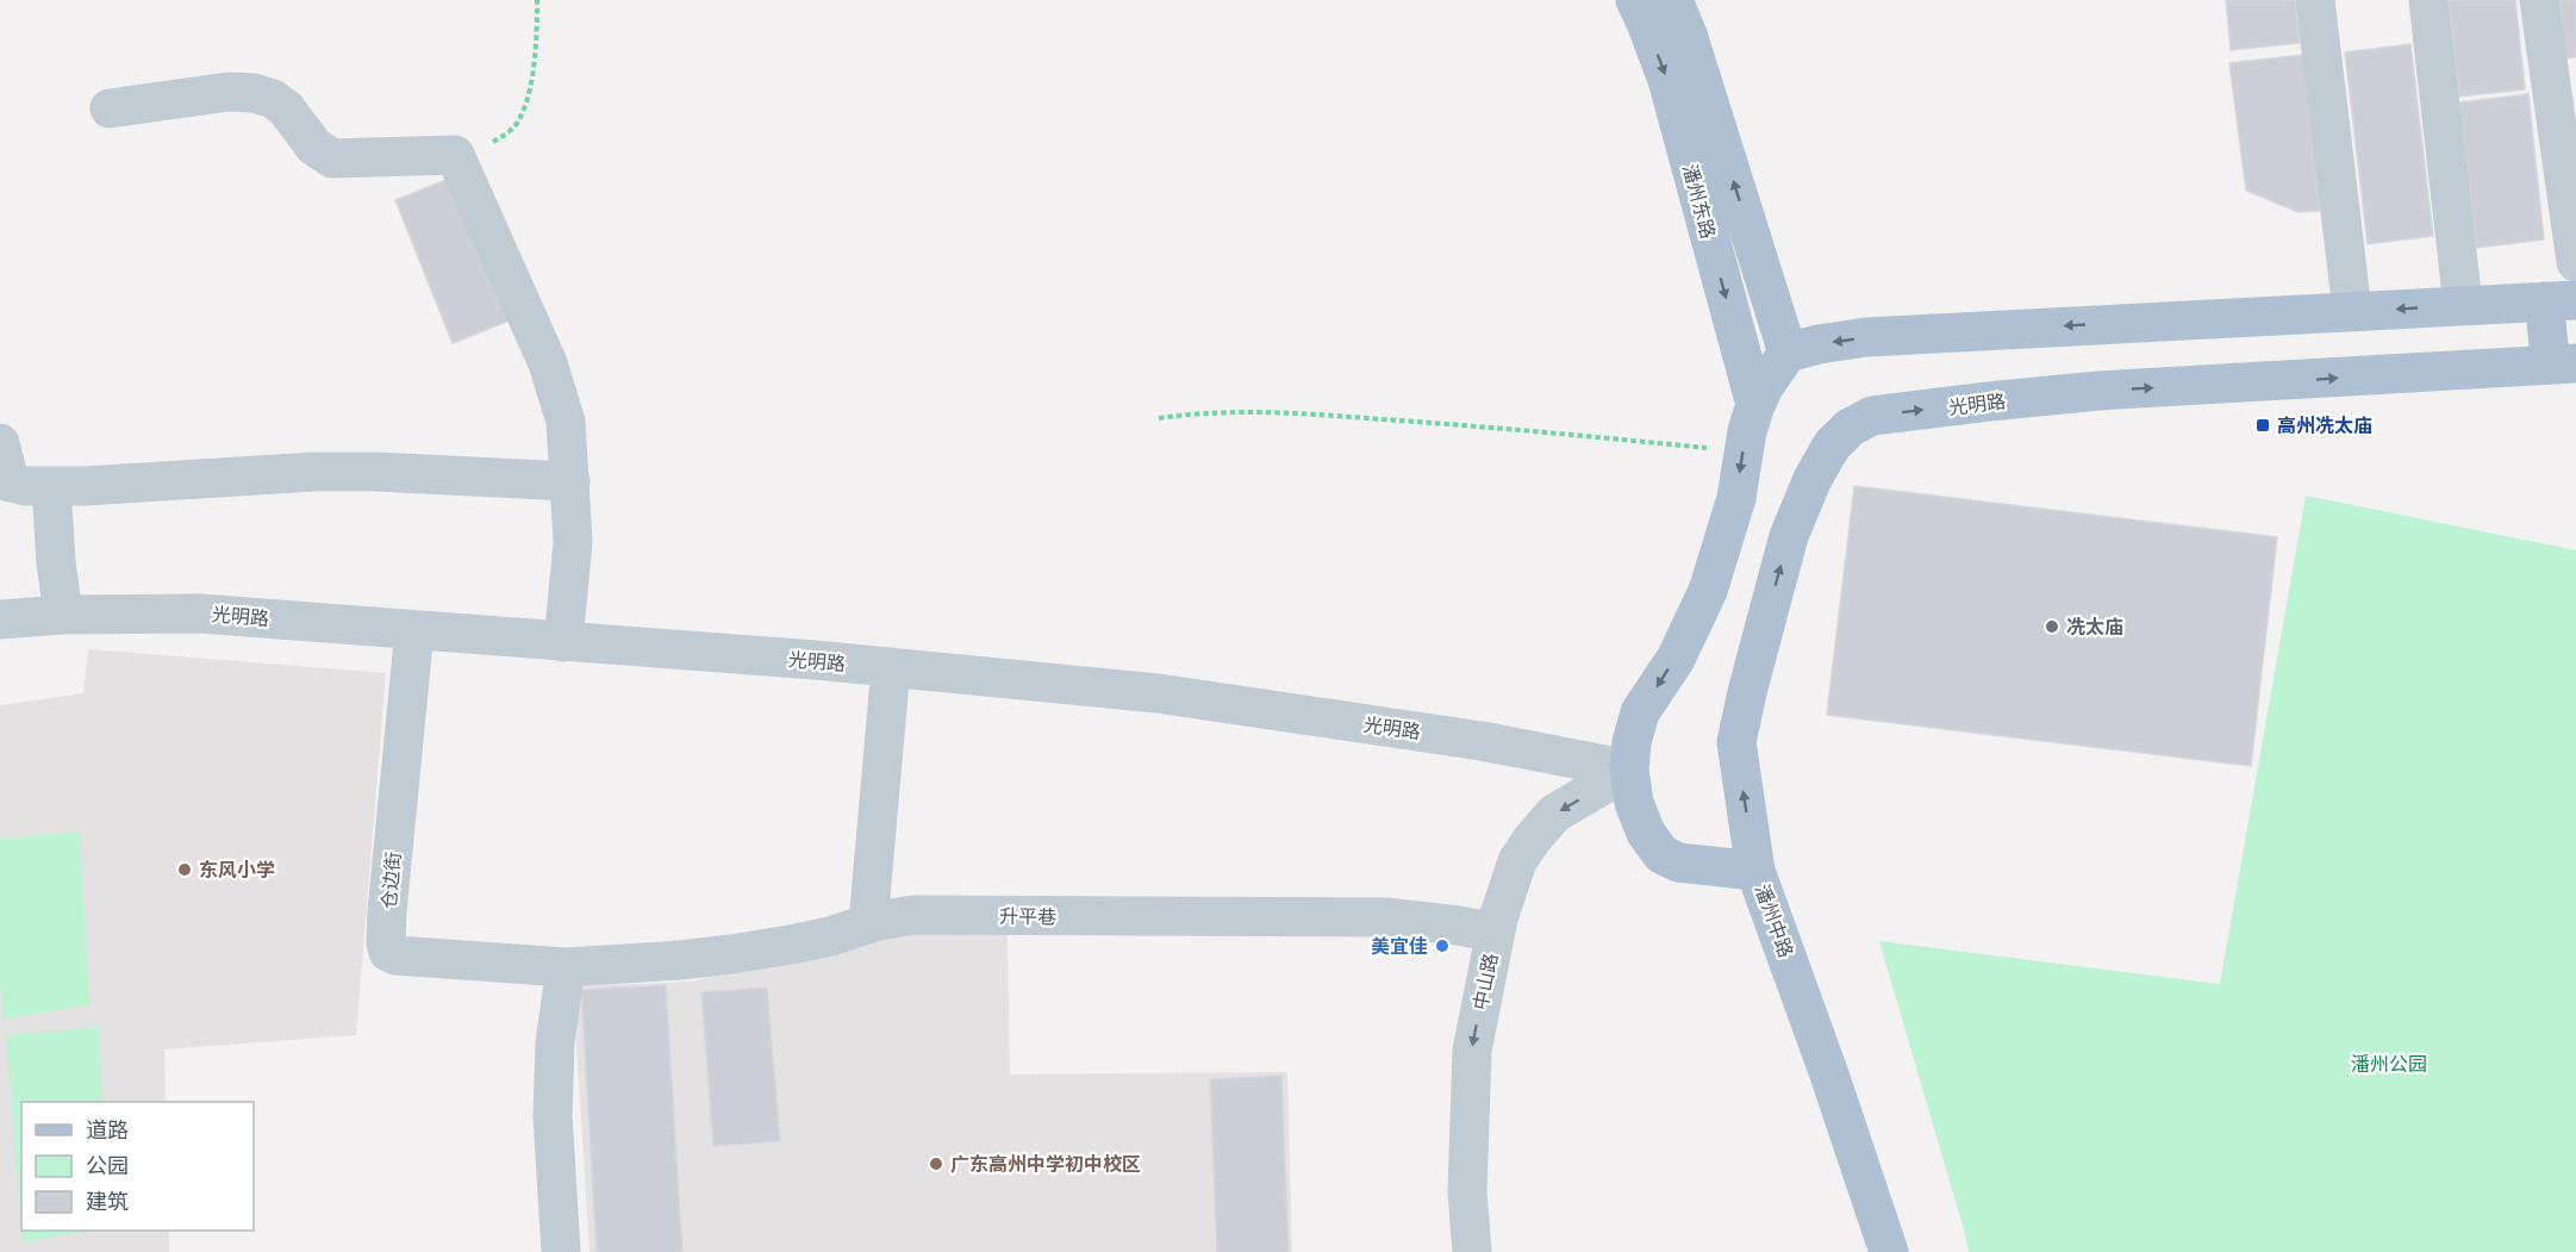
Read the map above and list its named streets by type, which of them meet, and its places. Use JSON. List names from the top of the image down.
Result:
{
  "streets": {
    "main road": ["潘州东路", "光明路", "潘州中路"],
    "street": ["仓边街", "升平巷", "中山路"]
  },
  "crossings": [
    ["潘州东路", "潘州中路"],
    ["光明路", "仓边街"],
    ["光明路", "潘州中路"],
    ["光明路", "中山路"],
    ["仓边街", "升平巷"],
    ["升平巷", "中山路"],
    ["潘州中路", "中山路"]
  ],
  "one_way": ["中山路"],
  "parks": ["潘州公园"],
  "places": {
    "transit": ["高州冼太庙"],
    "other": [
      "冼太庙",
      "东风小学",
      "美宜佳",
      "广东高州中学初中校区"
    ]
  },
  "legend": ["道路", "公园", "建筑"]
}
